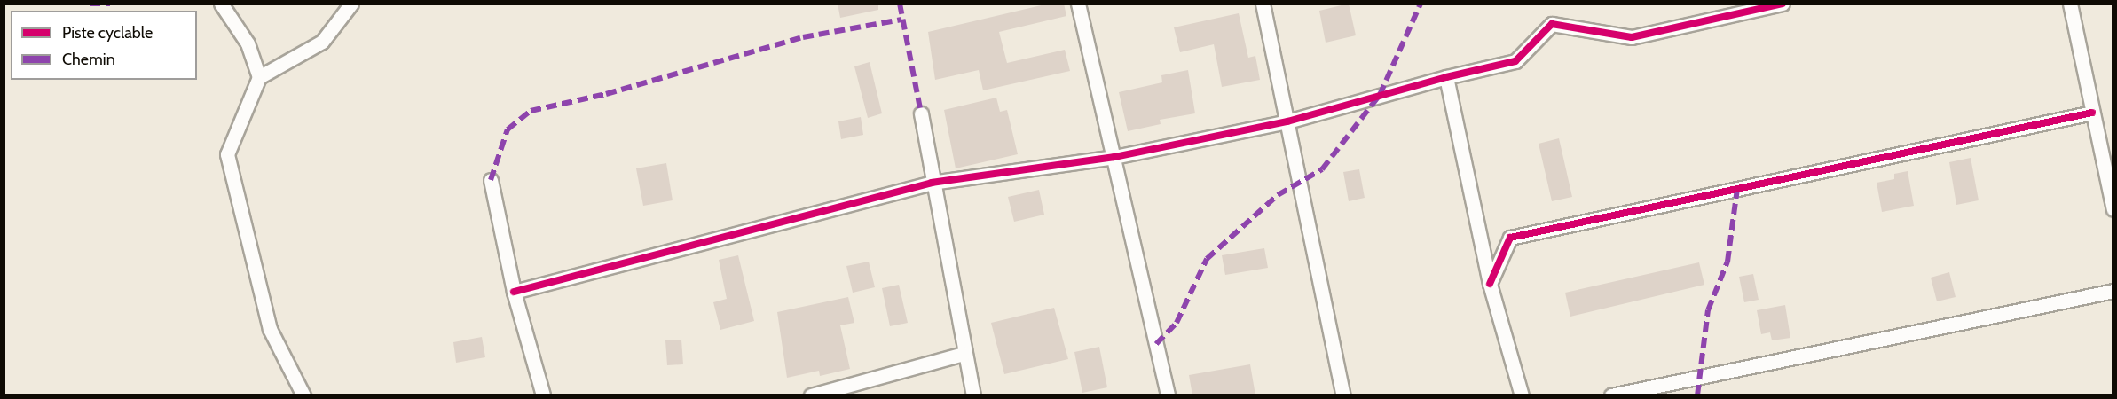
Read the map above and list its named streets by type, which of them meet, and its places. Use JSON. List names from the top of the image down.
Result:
{
  "legend": ["Piste cyclable", "Chemin"]
}
